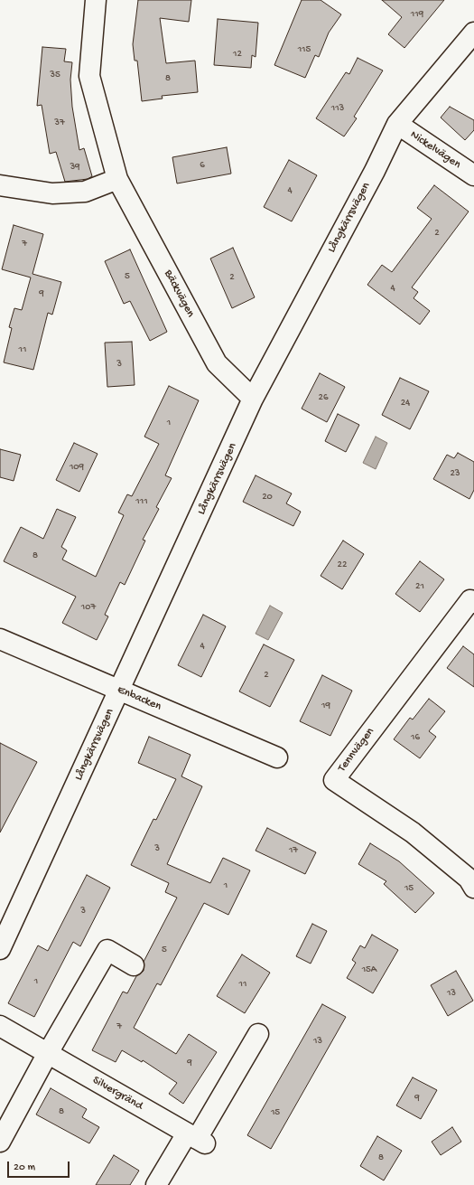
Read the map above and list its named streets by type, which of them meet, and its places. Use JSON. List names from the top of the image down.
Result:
{
  "streets": {
    "street": [
      "Nickelvägen",
      "Långkärrsvägen",
      "Bäckvägen",
      "Enbacken",
      "Tennvägen",
      "Silvergränd"
    ]
  },
  "crossings": [
    ["Nickelvägen", "Långkärrsvägen"],
    ["Långkärrsvägen", "Bäckvägen"],
    ["Långkärrsvägen", "Enbacken"]
  ],
  "house_numbers": [
    "119",
    "115",
    "12",
    "35",
    "8",
    "113",
    "37",
    "6",
    "39",
    "4",
    "2",
    "7",
    "5",
    "2",
    "4",
    "9",
    "11",
    "3",
    "26",
    "24",
    "1",
    "109",
    "23",
    "20",
    "111",
    "8",
    "22",
    "21",
    "107",
    "4",
    "2",
    "19",
    "16",
    "3",
    "17",
    "1",
    "15",
    "3",
    "5",
    "15A",
    "1",
    "11",
    "13",
    "7",
    "13",
    "9",
    "9",
    "8",
    "15",
    "8"
  ],
  "scale_bar": "20 m"
}
